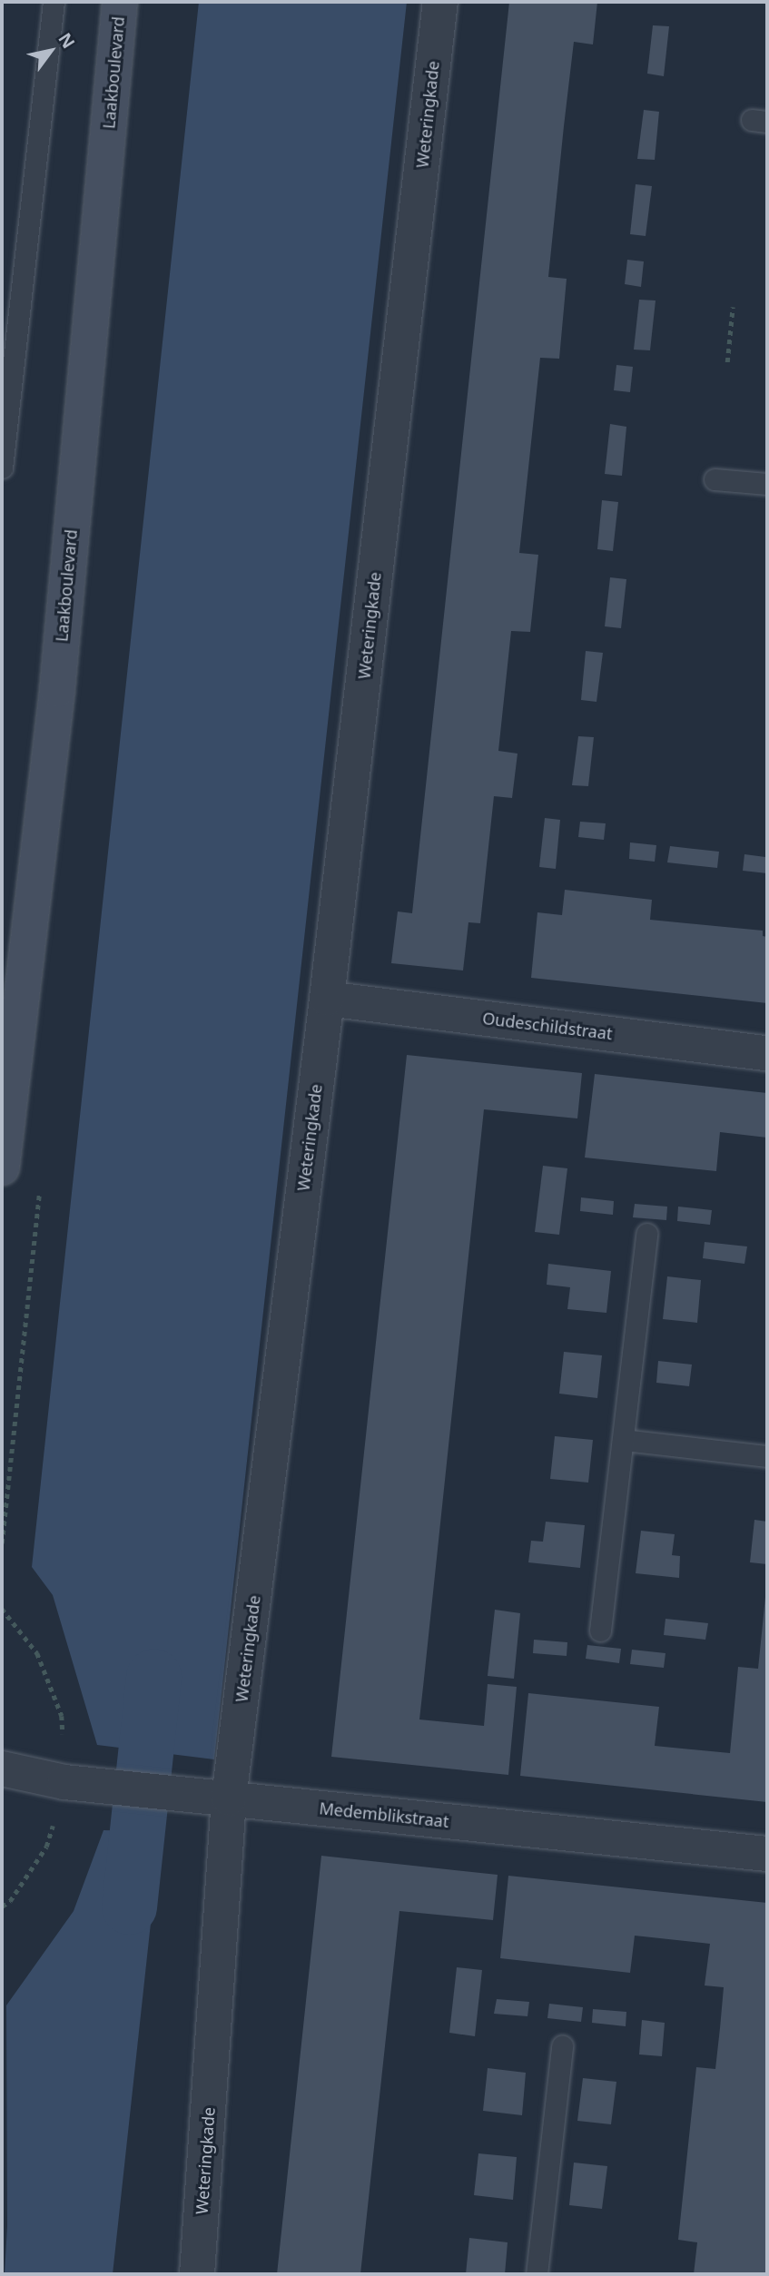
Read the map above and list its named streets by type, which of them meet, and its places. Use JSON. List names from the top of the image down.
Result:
{
  "streets": {
    "main road": ["Laakboulevard"],
    "street": ["Weteringkade", "Oudeschildstraat", "Medemblikstraat"]
  },
  "crossings": [
    ["Weteringkade", "Oudeschildstraat"],
    ["Weteringkade", "Medemblikstraat"]
  ],
  "north": "top right"
}
